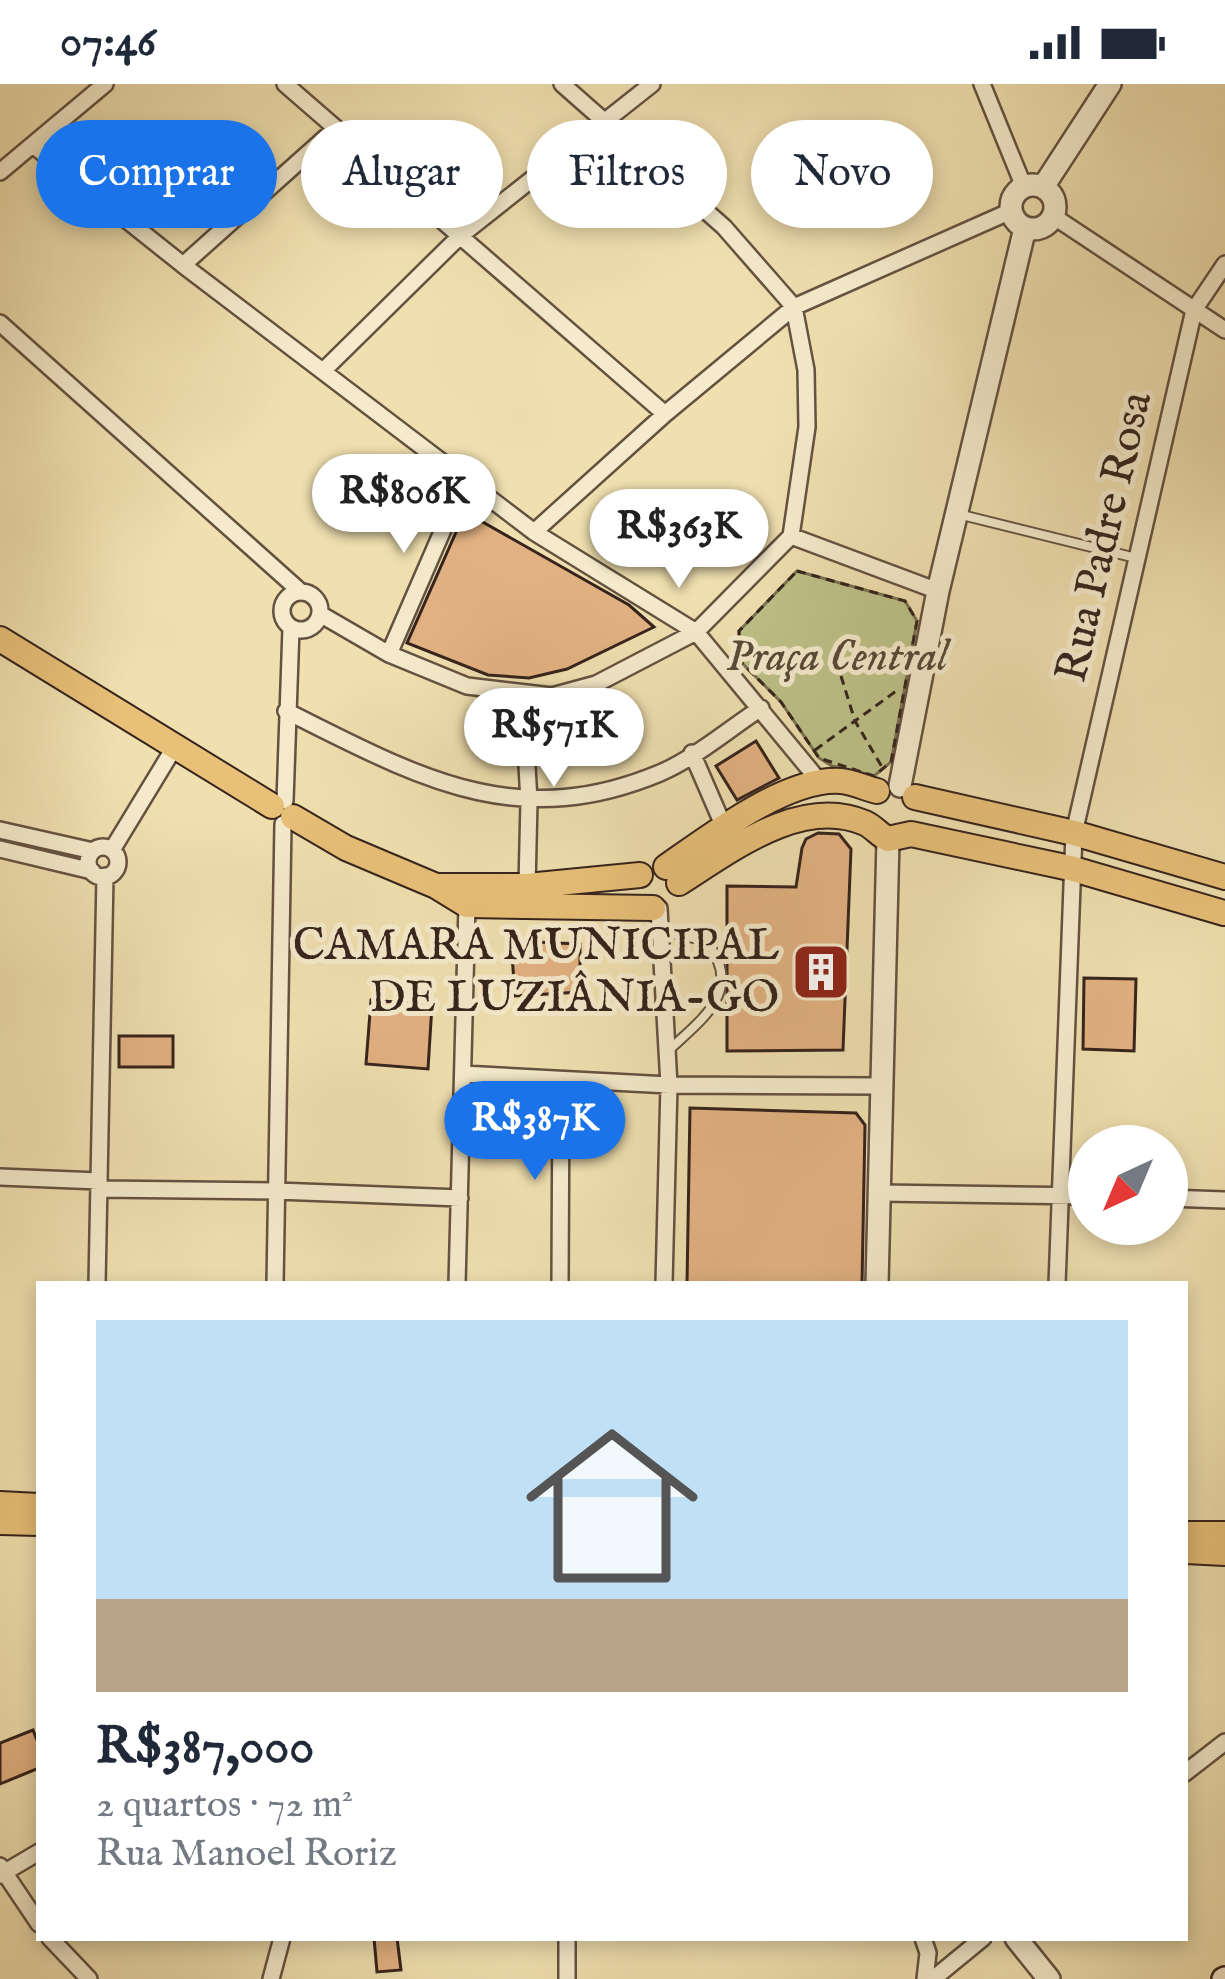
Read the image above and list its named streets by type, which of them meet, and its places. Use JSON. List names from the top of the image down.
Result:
{
  "streets": {
    "street": ["Rua Padre Rosa"]
  },
  "parks": ["Praça Central"],
  "places": {
    "building": ["CAMARA MUNICIPAL DE LUZIÂNIA-GO"]
  },
  "north": "bottom left",
  "page": {
    "status": "07:46",
    "chip": [
      "Comprar",
      "Alugar",
      "Filtros",
      "Novo"
    ],
    "price": [
      "R$806K",
      "R$363K",
      "R$571K",
      "R$387K"
    ],
    "list": [
      {
        "name": "R$387,000",
        "note": "2 quartos · 72 m² · Rua Manoel Roriz"
      }
    ]
  }
}
